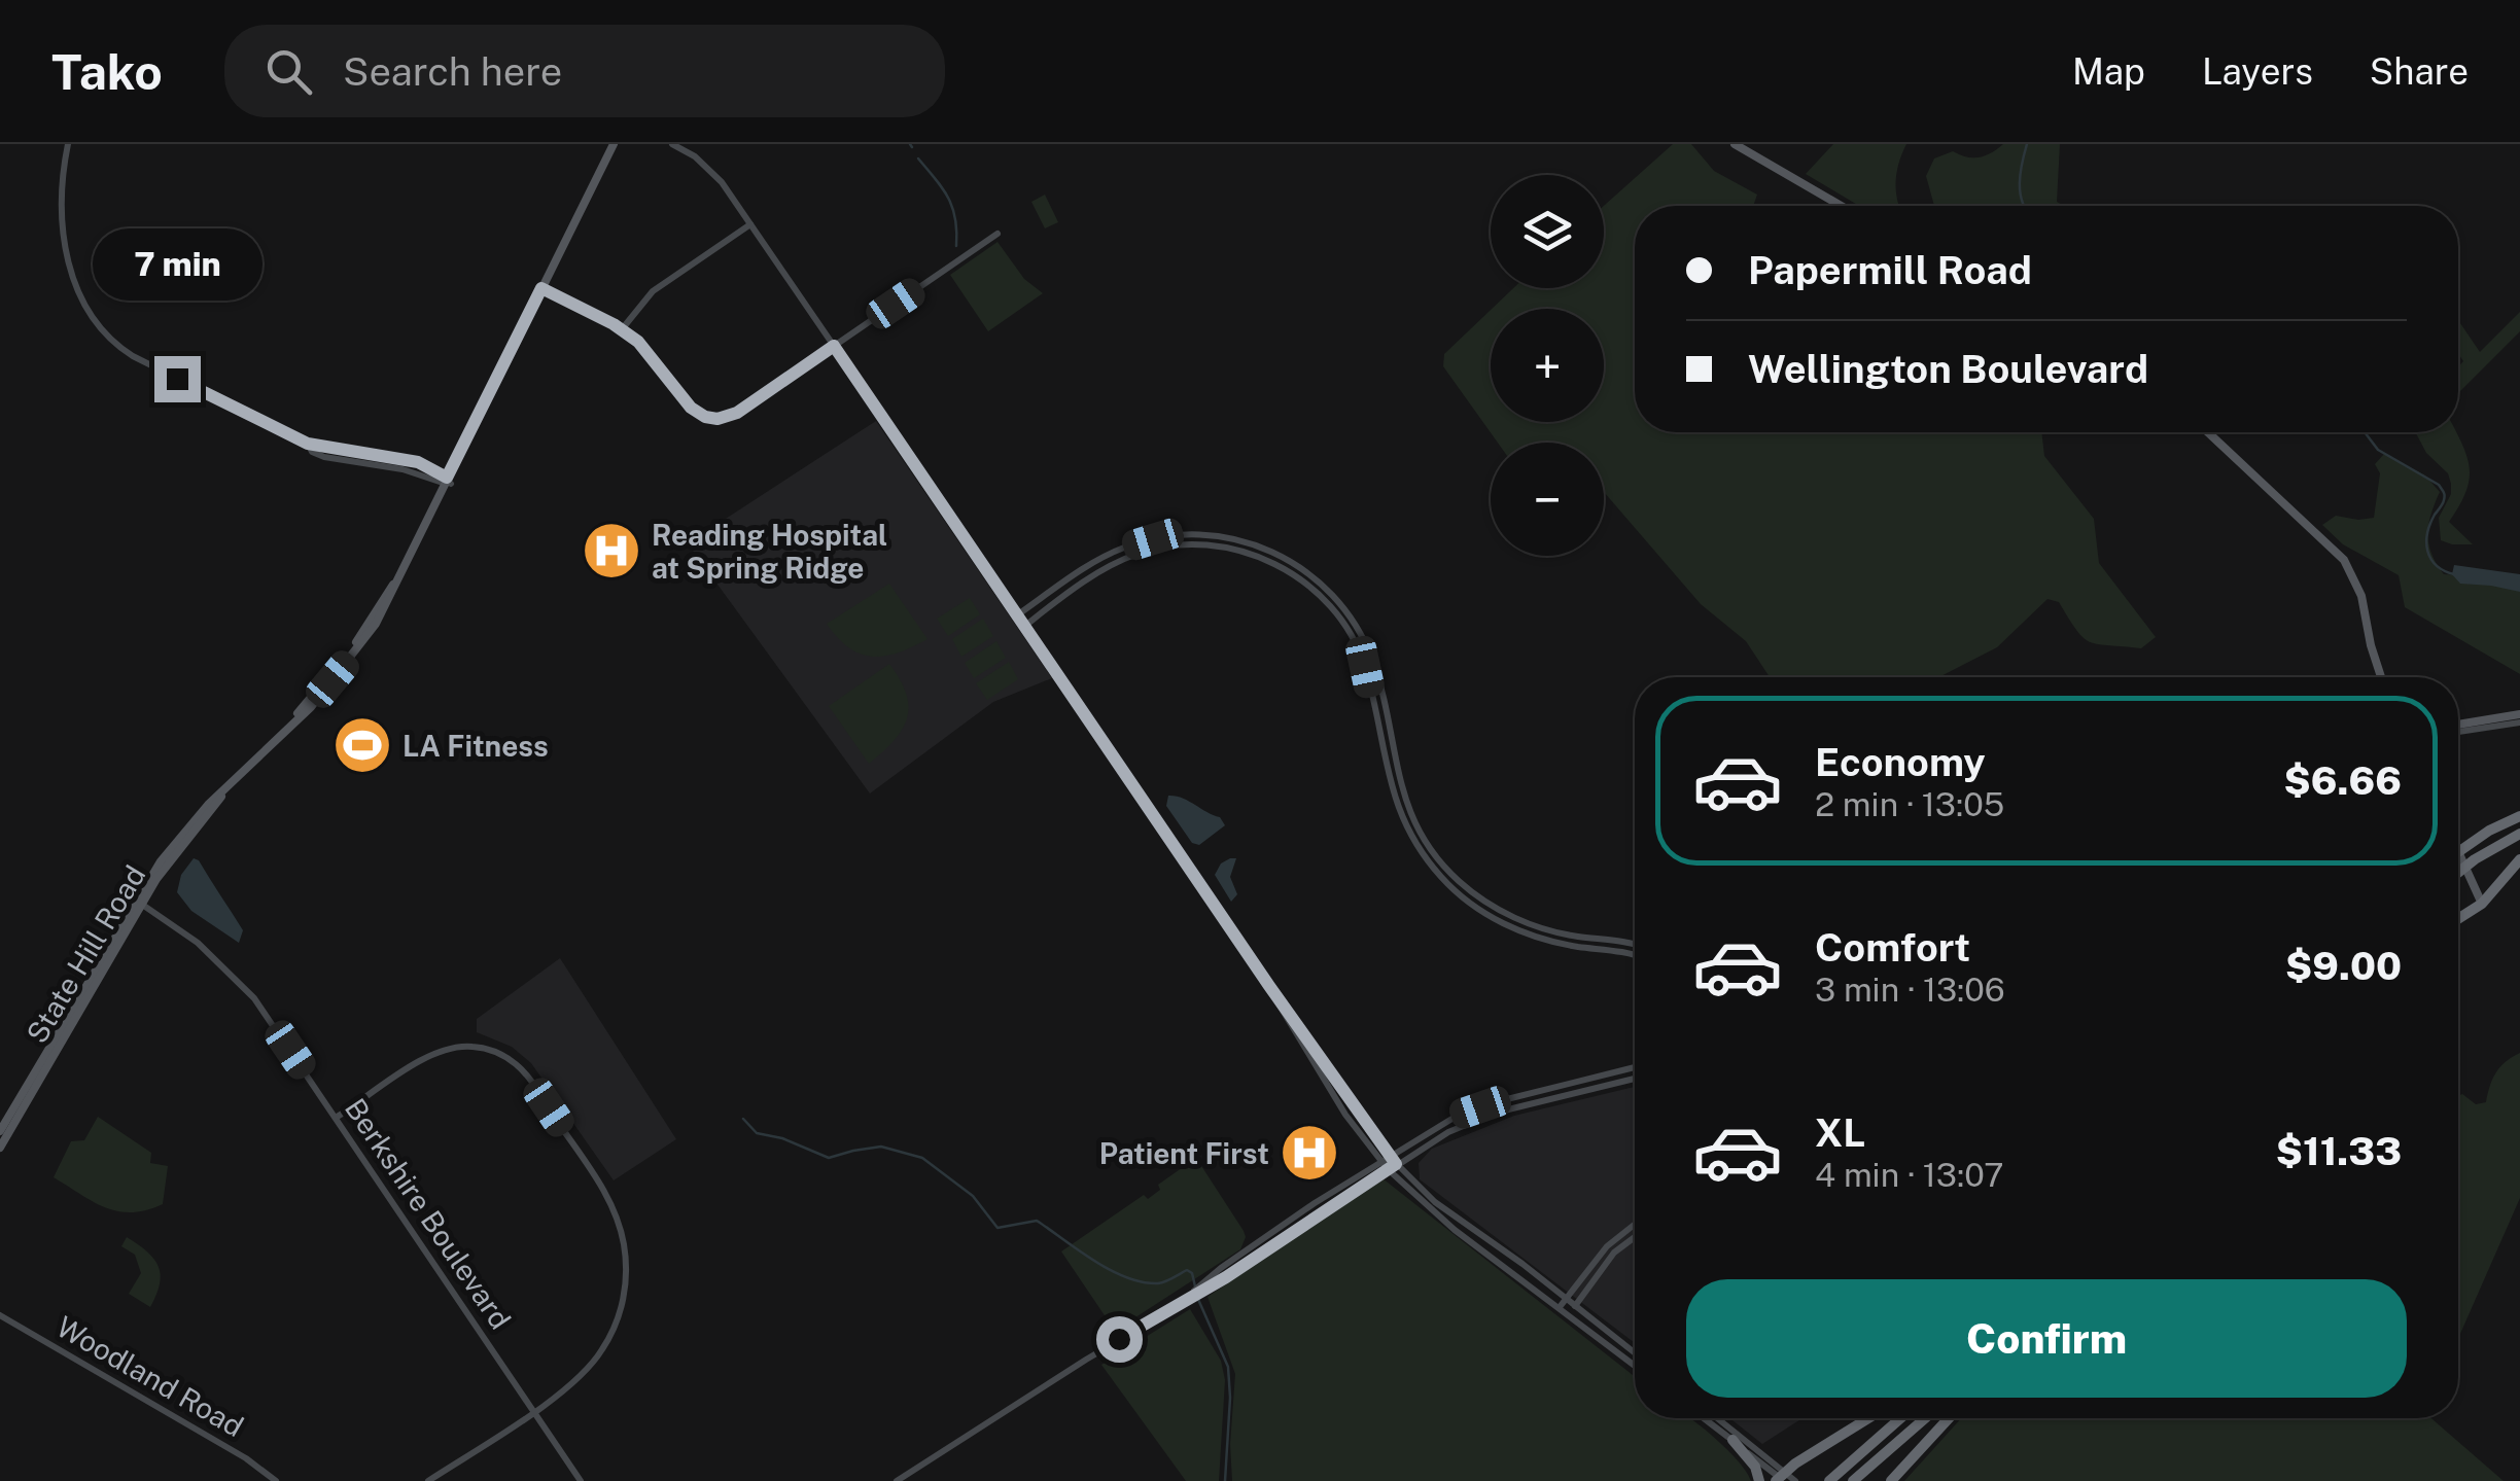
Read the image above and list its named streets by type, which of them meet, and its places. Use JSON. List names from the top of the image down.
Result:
{
  "streets": {
    "main road": ["State Hill Road", "Berkshire Boulevard", "Woodland Road"]
  },
  "crossings": [
    ["State Hill Road", "Berkshire Boulevard"]
  ],
  "places": {
    "hospital": ["Reading Hospital at Spring Ridge", "Patient First"],
    "sports": ["LA Fitness"]
  },
  "page": {
    "header": "Tako",
    "search": "Search here",
    "nav": ["Map", "Layers", "Share"],
    "map_buttons": ["+", "−"],
    "banner": ["Papermill Road", "Wellington Boulevard"],
    "bubble": "7 min",
    "list": [
      {
        "name": "Economy",
        "note": "2 min · 13:05",
        "value": "$6.66"
      },
      {
        "name": "Comfort",
        "note": "3 min · 13:06",
        "value": "$9.00"
      },
      {
        "name": "XL",
        "note": "4 min · 13:07",
        "value": "$11.33"
      }
    ],
    "buttons": "Confirm"
  }
}
